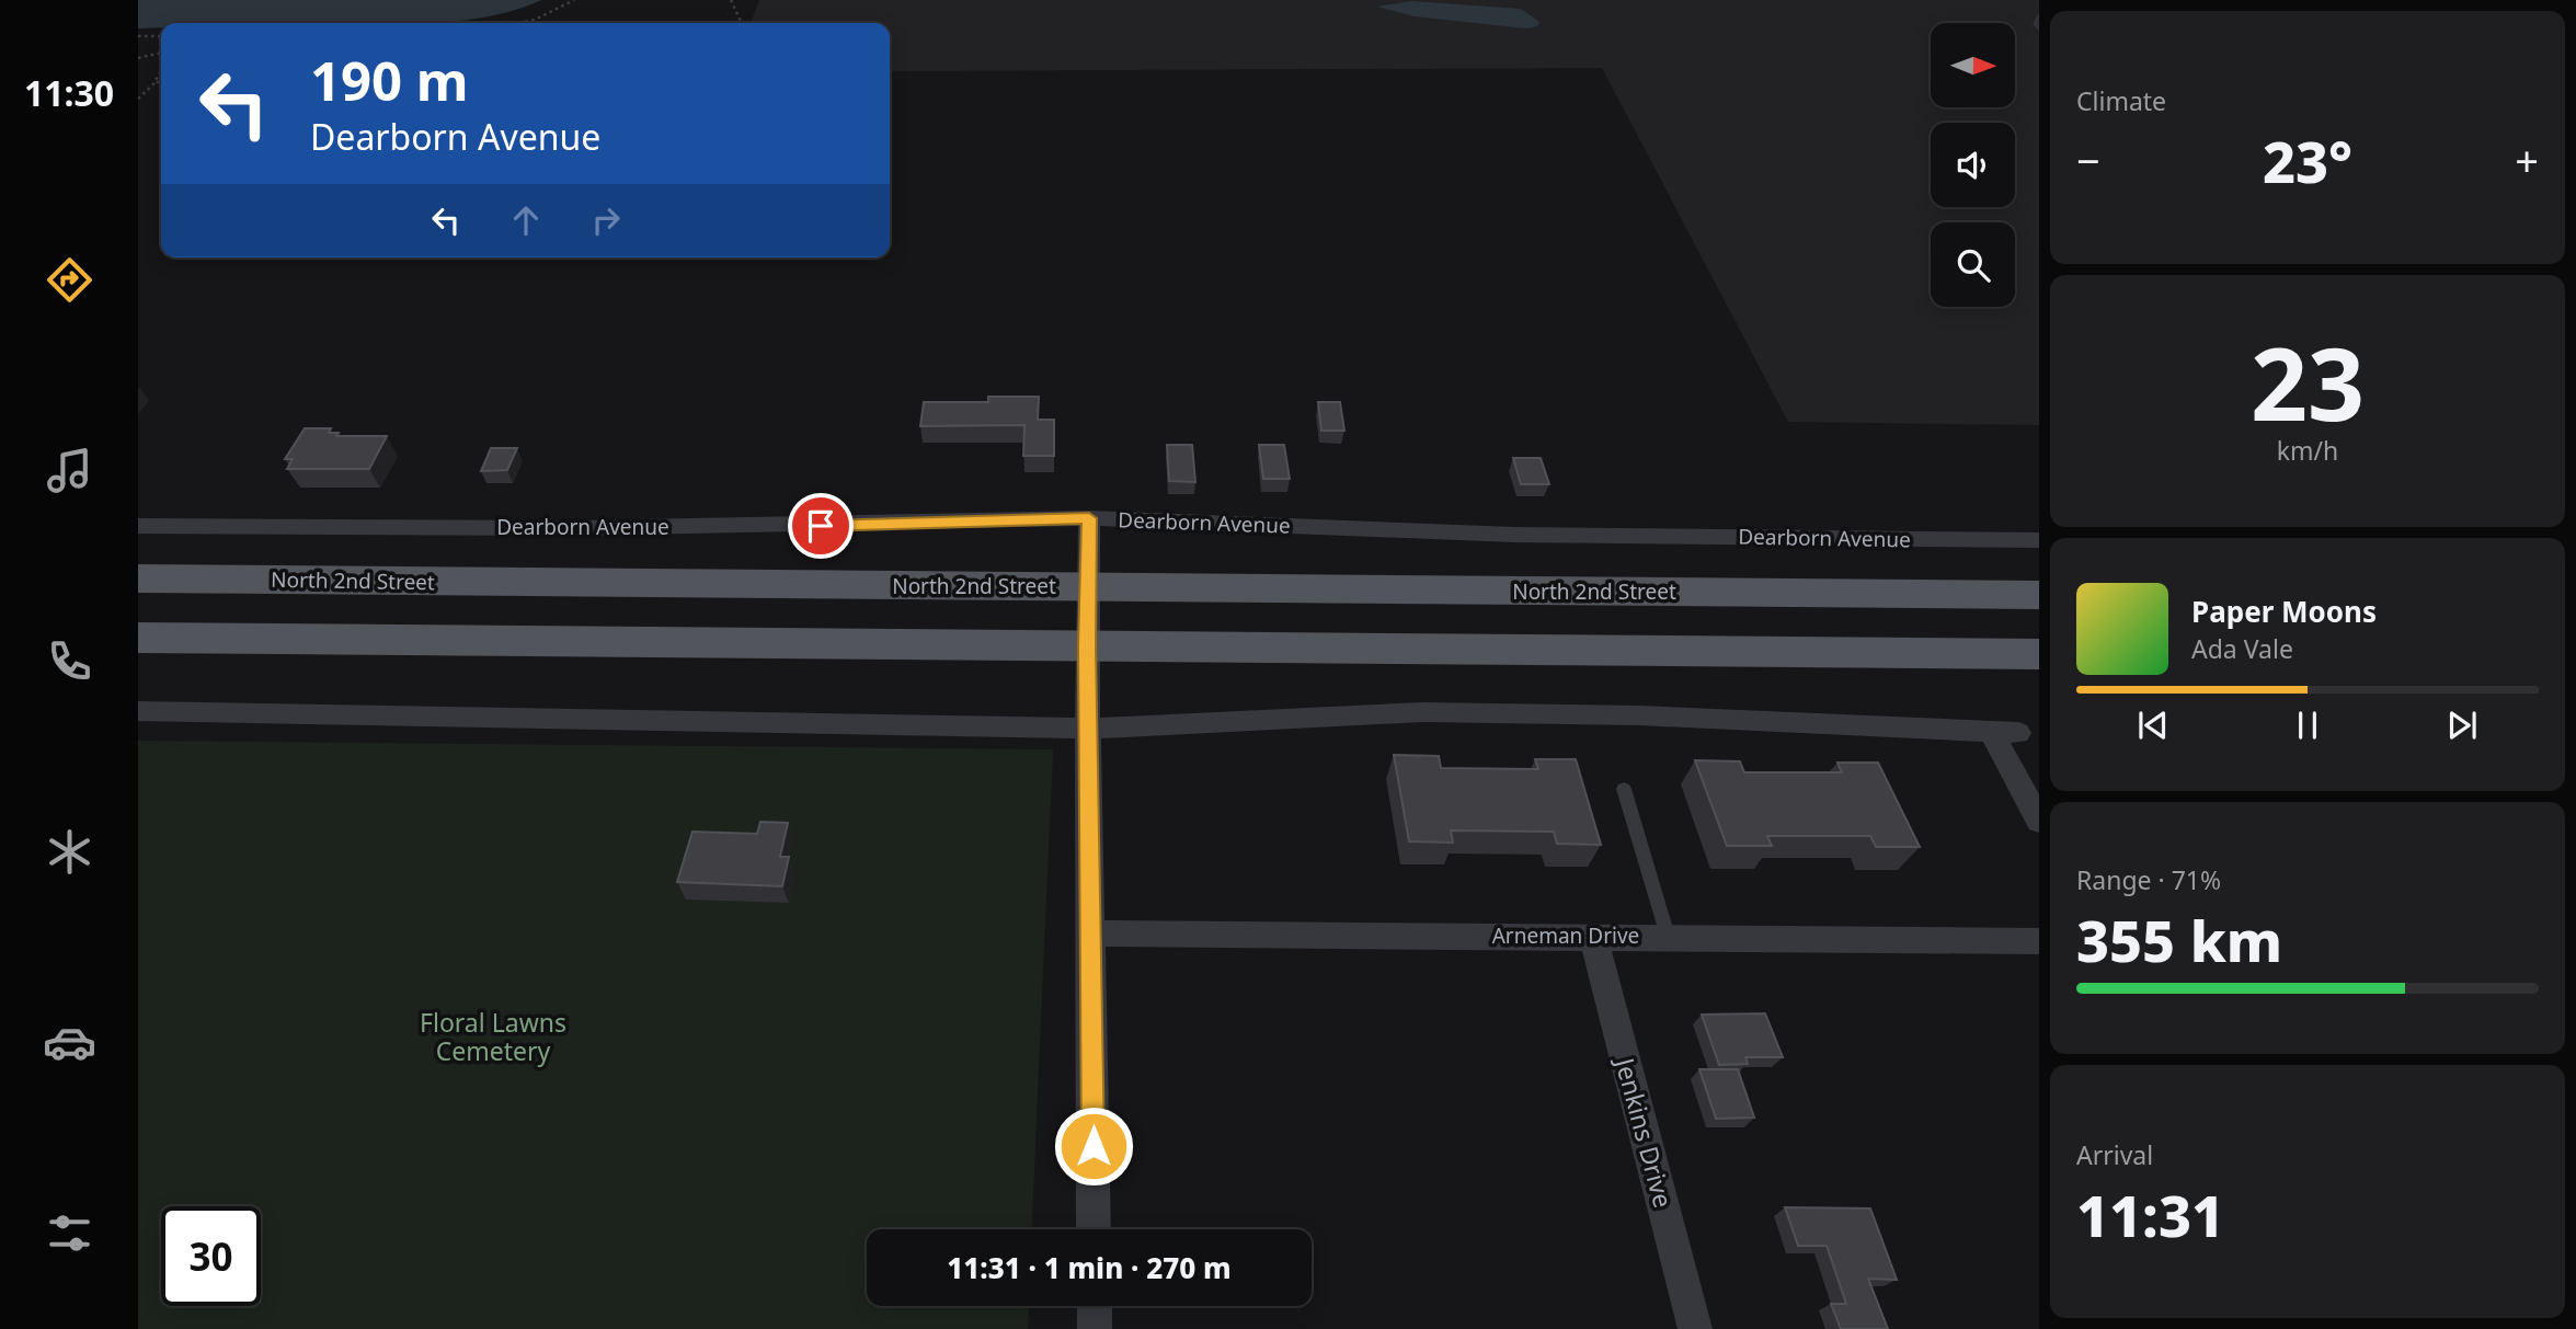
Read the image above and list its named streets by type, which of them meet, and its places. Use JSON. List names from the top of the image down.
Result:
{
  "streets": {
    "main road": ["North 2nd Street"],
    "street": ["Dearborn Avenue", "Arneman Drive", "Jenkins Drive"]
  },
  "crossings": [
    ["Arneman Drive", "Jenkins Drive"]
  ],
  "parks": ["Floral Lawns Cemetery"],
  "north": "right",
  "page": {
    "tabs": "11:30",
    "tile": [
      "Climate",
      ["23", "km/h"],
      ["Range · 71%", "355 km"],
      ["Arrival", "11:31"]
    ],
    "turn": ["190 m", "Dearborn Avenue"],
    "heat": ["−", "23°", "+"],
    "song": ["Paper Moons", "Ada Vale"],
    "limit": "30",
    "trip": "11:31 · 1 min · 270 m"
  }
}
